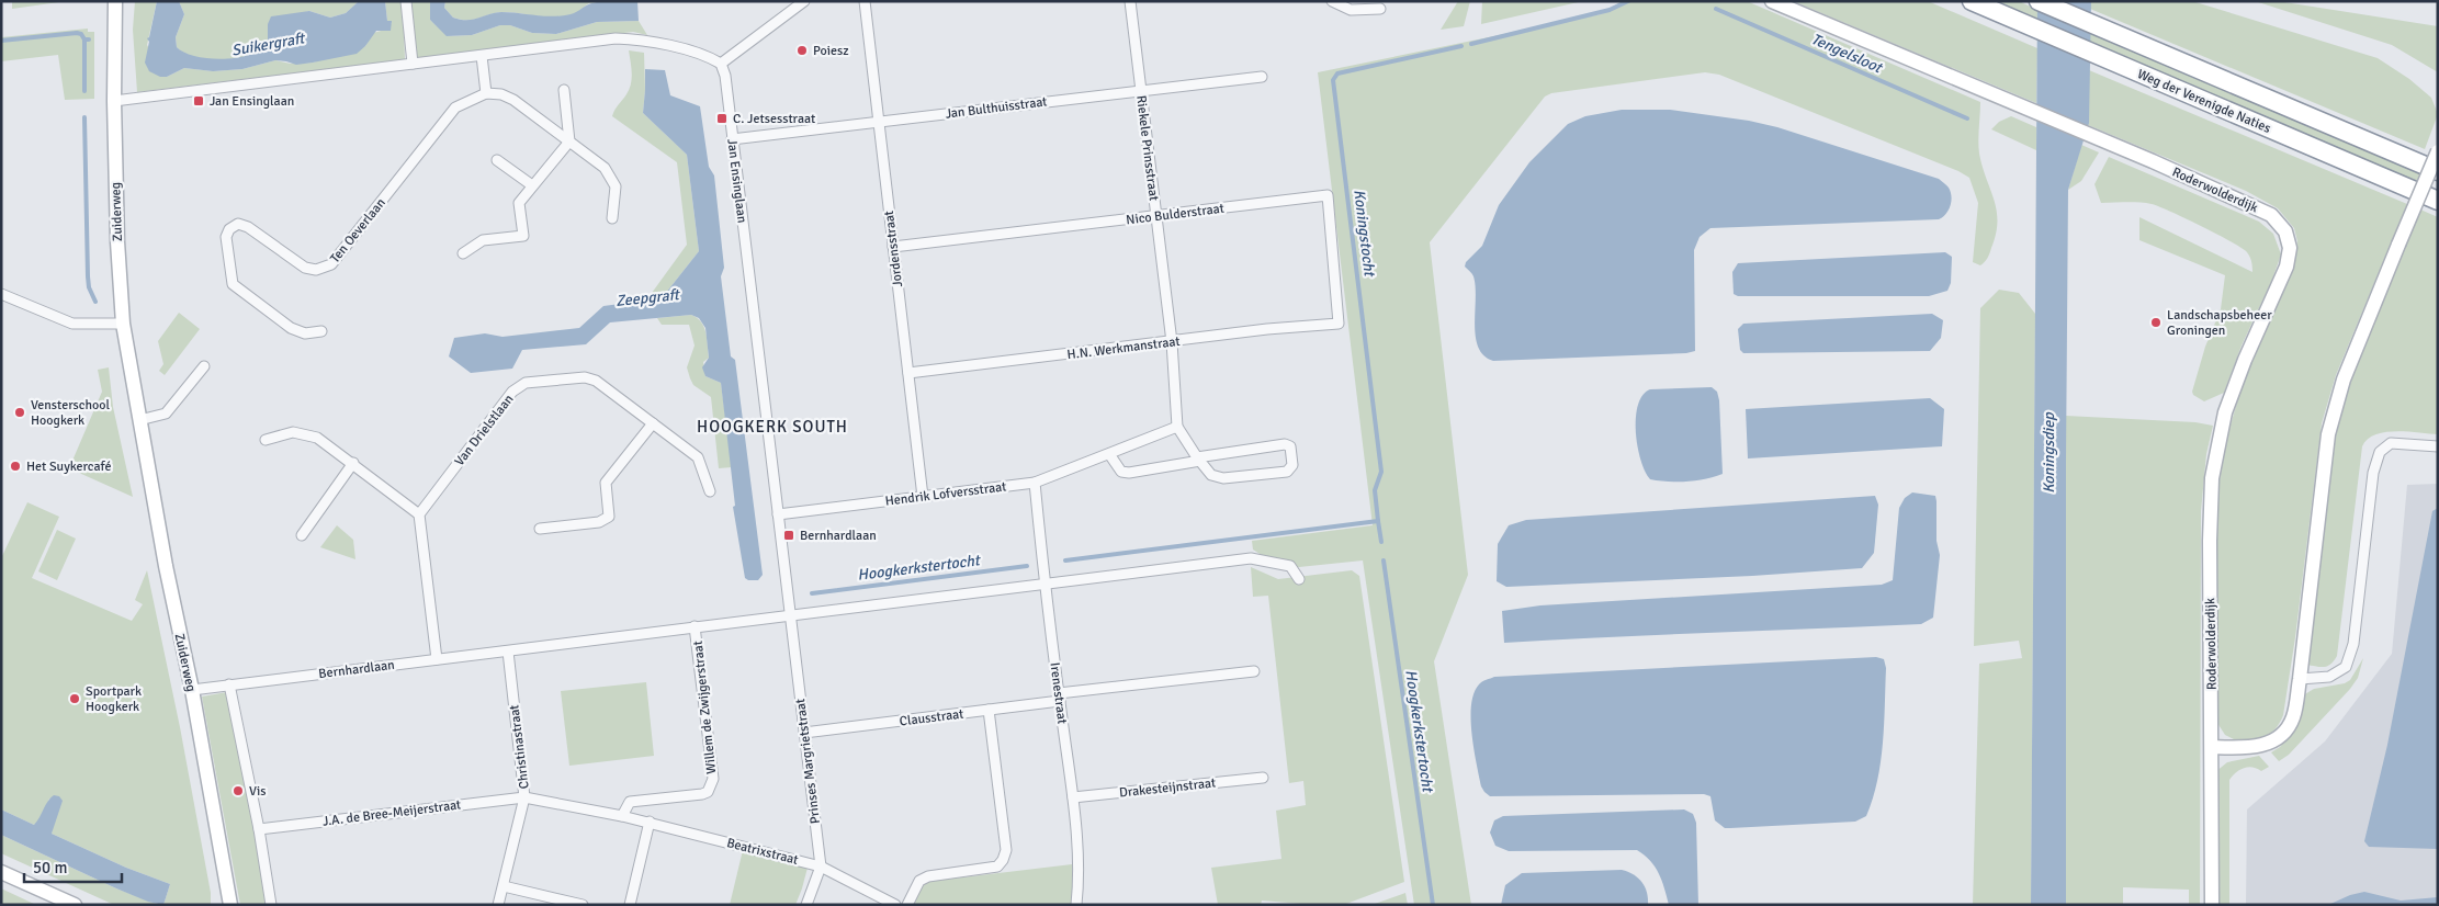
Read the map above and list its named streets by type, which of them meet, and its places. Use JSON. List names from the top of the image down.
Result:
{
  "streets": {
    "highway": ["Weg der Verenigde Naties"],
    "street": [
      "Jan Bulthuisstraat",
      "Riekele Prinsstraat",
      "Jan Ensinglaan",
      "Roderwolderdijk",
      "Zuiderweg",
      "Nico Bulderstraat",
      "Ten Oeverlaan",
      "Jordensstraat",
      "H.N. Werkmanstraat",
      "Van Drielstlaan",
      "Hendrik Lofversstraat",
      "Bernhardlaan",
      "Irenestraat",
      "Willem de Zwijgerstraat",
      "Clausstraat",
      "Christinastraat",
      "Prinses Margrietstraat",
      "Drakesteijnstraat",
      "J.A. de Bree-Meijerstraat",
      "Beatrixstraat"
    ]
  },
  "crossings": [
    ["Jan Bulthuisstraat", "Riekele Prinsstraat"],
    ["Jan Bulthuisstraat", "Jan Ensinglaan"],
    ["Jan Bulthuisstraat", "Jordensstraat"],
    ["Riekele Prinsstraat", "Nico Bulderstraat"],
    ["Riekele Prinsstraat", "H.N. Werkmanstraat"],
    ["Riekele Prinsstraat", "Hendrik Lofversstraat"],
    ["Jan Ensinglaan", "Hendrik Lofversstraat"],
    ["Jan Ensinglaan", "Bernhardlaan"],
    ["Jan Ensinglaan", "Prinses Margrietstraat"],
    ["Zuiderweg", "Bernhardlaan"],
    ["Nico Bulderstraat", "Jordensstraat"],
    ["Nico Bulderstraat", "H.N. Werkmanstraat"],
    ["Jordensstraat", "H.N. Werkmanstraat"],
    ["Jordensstraat", "Hendrik Lofversstraat"],
    ["Hendrik Lofversstraat", "Irenestraat"],
    ["Bernhardlaan", "Irenestraat"],
    ["Bernhardlaan", "Willem de Zwijgerstraat"],
    ["Bernhardlaan", "Christinastraat"],
    ["Bernhardlaan", "Prinses Margrietstraat"],
    ["Irenestraat", "Clausstraat"],
    ["Irenestraat", "Drakesteijnstraat"],
    ["Willem de Zwijgerstraat", "Beatrixstraat"],
    ["Clausstraat", "Prinses Margrietstraat"],
    ["Christinastraat", "J.A. de Bree-Meijerstraat"],
    ["Prinses Margrietstraat", "Beatrixstraat"]
  ],
  "districts": ["HOOGKERK SOUTH"],
  "water": [
    "Suikergraft",
    "Tengelsloot",
    "Koningstocht",
    "Zeepgraft",
    "Koningsdiep",
    "Hoogkerkstertocht"
  ],
  "places": {
    "other": [
      "Poiesz",
      "Landschapsbeheer Groningen",
      "Vensterschool Hoogkerk",
      "Het Suykercafé",
      "Sportpark Hoogkerk",
      "Vis"
    ],
    "transit": ["Jan Ensinglaan", "C. Jetsesstraat", "Bernhardlaan"]
  },
  "scale_bar": "50 m"
}
